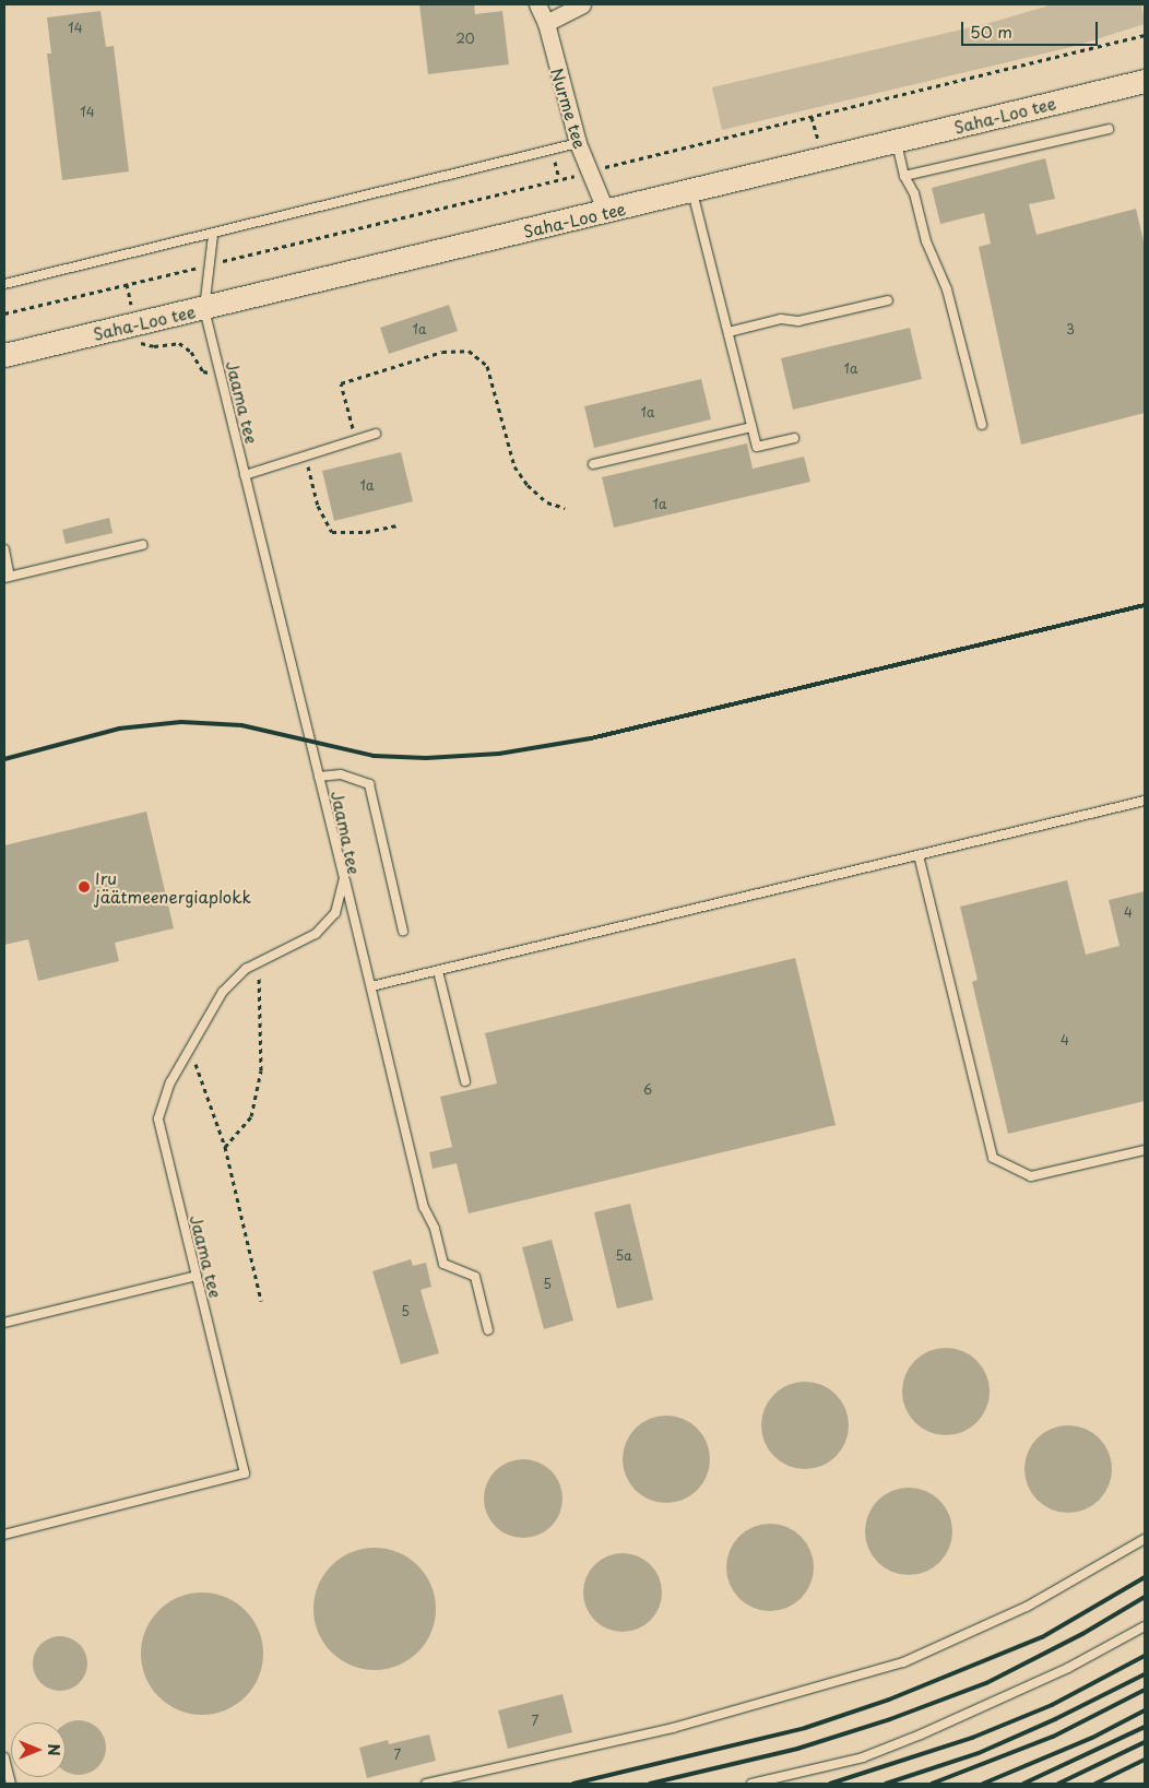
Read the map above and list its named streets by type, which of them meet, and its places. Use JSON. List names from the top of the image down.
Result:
{
  "streets": {
    "main road": ["Saha-Loo tee"],
    "street": ["Nurme tee"],
    "lane": ["Jaama tee"]
  },
  "crossings": [
    ["Nurme tee", "Saha-Loo tee"],
    ["Saha-Loo tee", "Jaama tee"]
  ],
  "places": ["Iru jäätmeenergiaplokk"],
  "house_numbers": [
    "14",
    "20",
    "14",
    "1a",
    "3",
    "1a",
    "1a",
    "1a",
    "1a",
    "4",
    "4",
    "6",
    "5a",
    "5",
    "5",
    "7",
    "7"
  ],
  "scale_bar": "50 m",
  "north": "right"
}
